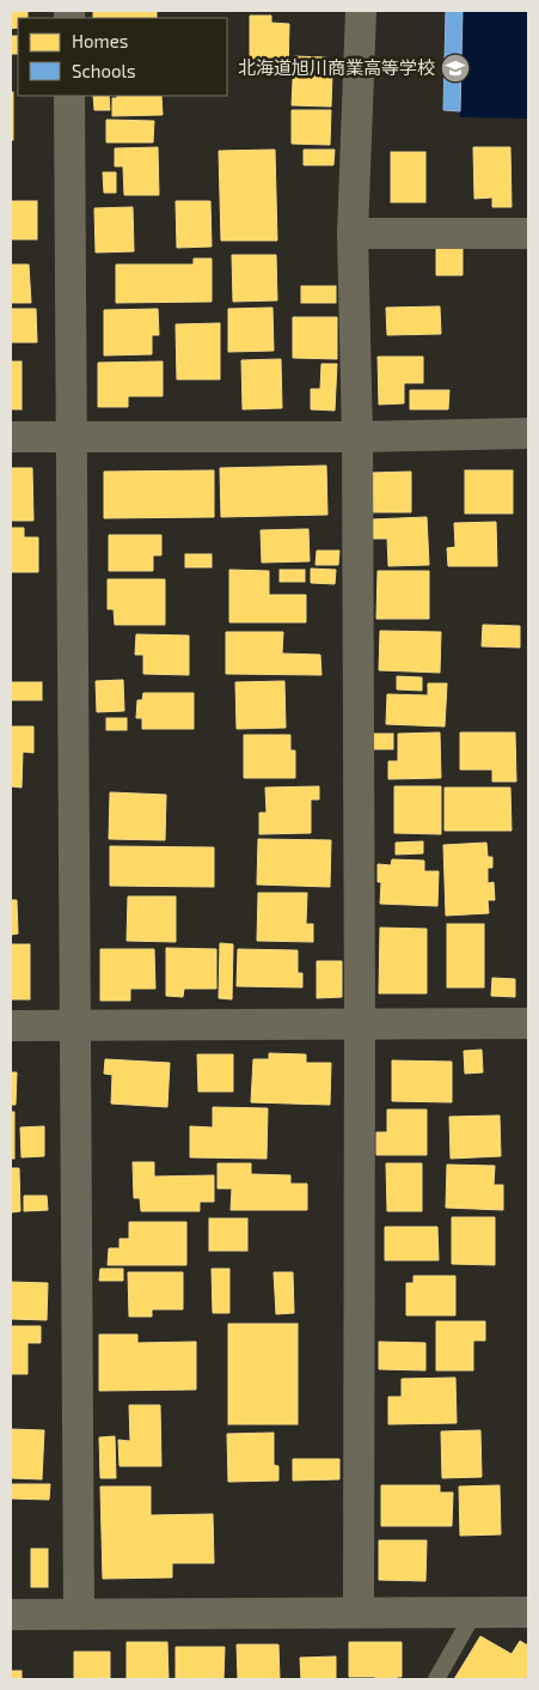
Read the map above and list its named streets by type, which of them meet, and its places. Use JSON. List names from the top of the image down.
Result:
{
  "places": {
    "school or university": ["北海道旭川商業高等学校"]
  },
  "legend": ["Homes", "Schools"]
}
